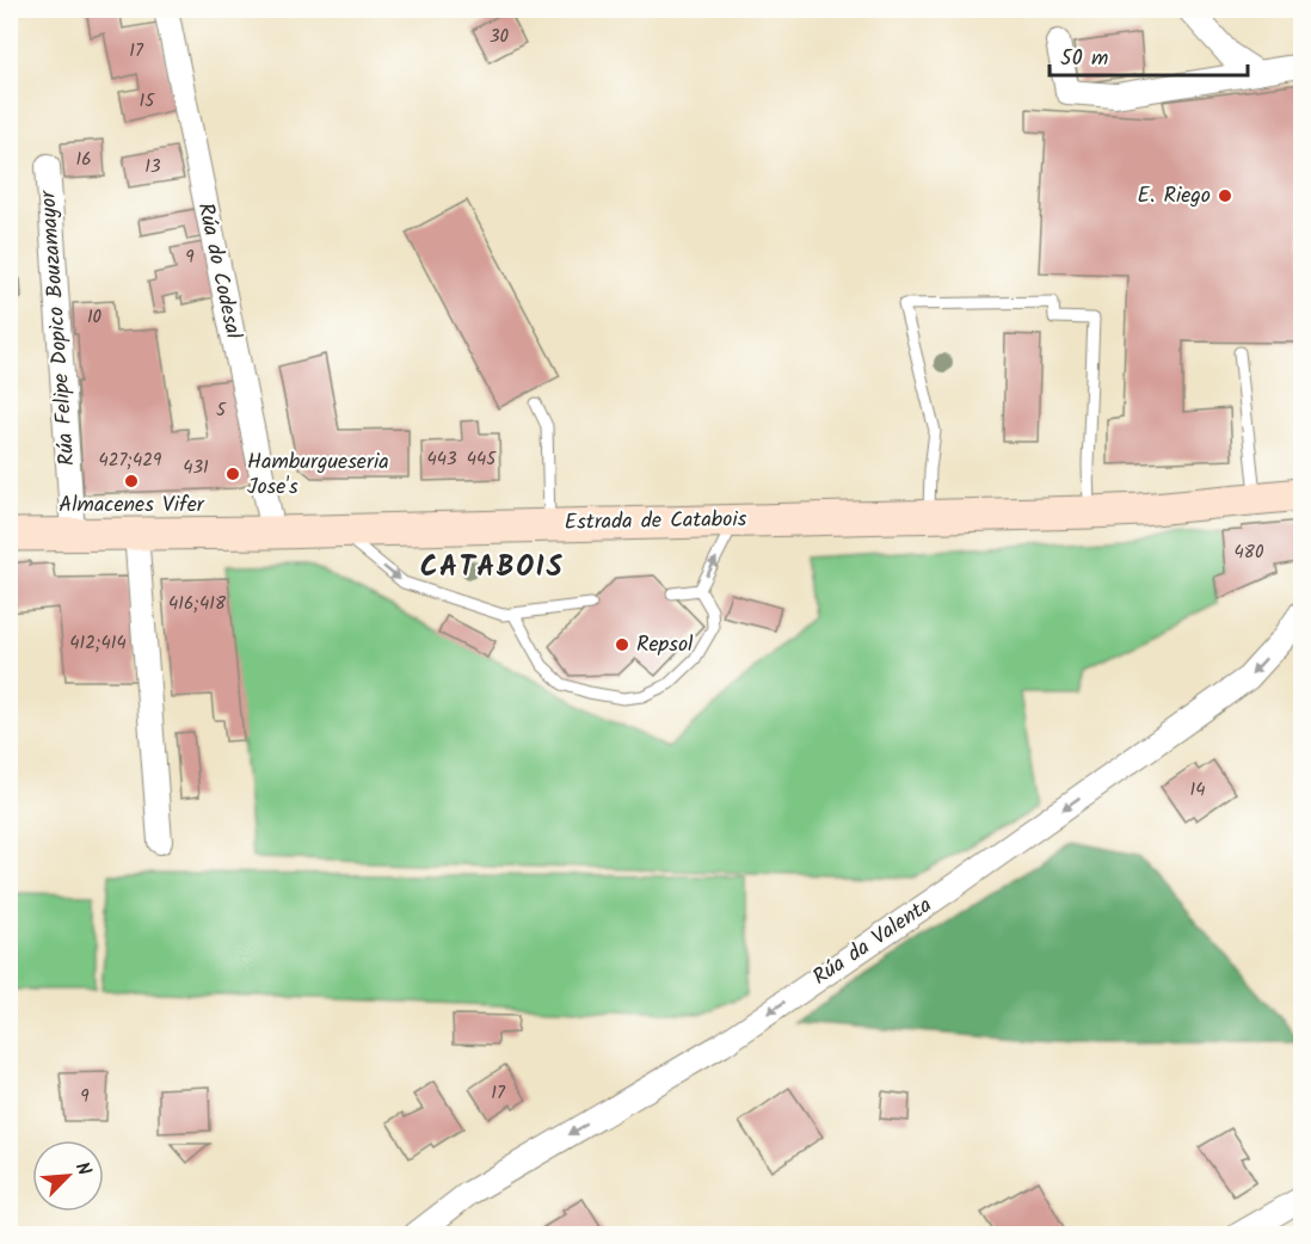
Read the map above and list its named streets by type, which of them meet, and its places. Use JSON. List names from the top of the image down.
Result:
{
  "streets": {
    "main road": ["Estrada de Catabois"],
    "street": ["Rúa do Codesal", "Rúa Felipe Dopico Bouzamayor", "Rúa da Valenta"]
  },
  "crossings": [
    ["Rúa do Codesal", "Estrada de Catabois"],
    ["Rúa Felipe Dopico Bouzamayor", "Estrada de Catabois"]
  ],
  "one_way": ["Rúa da Valenta"],
  "districts": ["CATABOIS"],
  "places": [
    "E. Riego",
    "Hamburgueseria Jose's",
    "Almacenes Vifer",
    "Repsol"
  ],
  "house_numbers": [
    "30",
    "17",
    "15",
    "16",
    "13",
    "9",
    "10",
    "5",
    "443",
    "445",
    "427;429",
    "431",
    "480",
    "416;418",
    "412;414",
    "14",
    "17",
    "9"
  ],
  "scale_bar": "50 m",
  "north": "top right"
}
